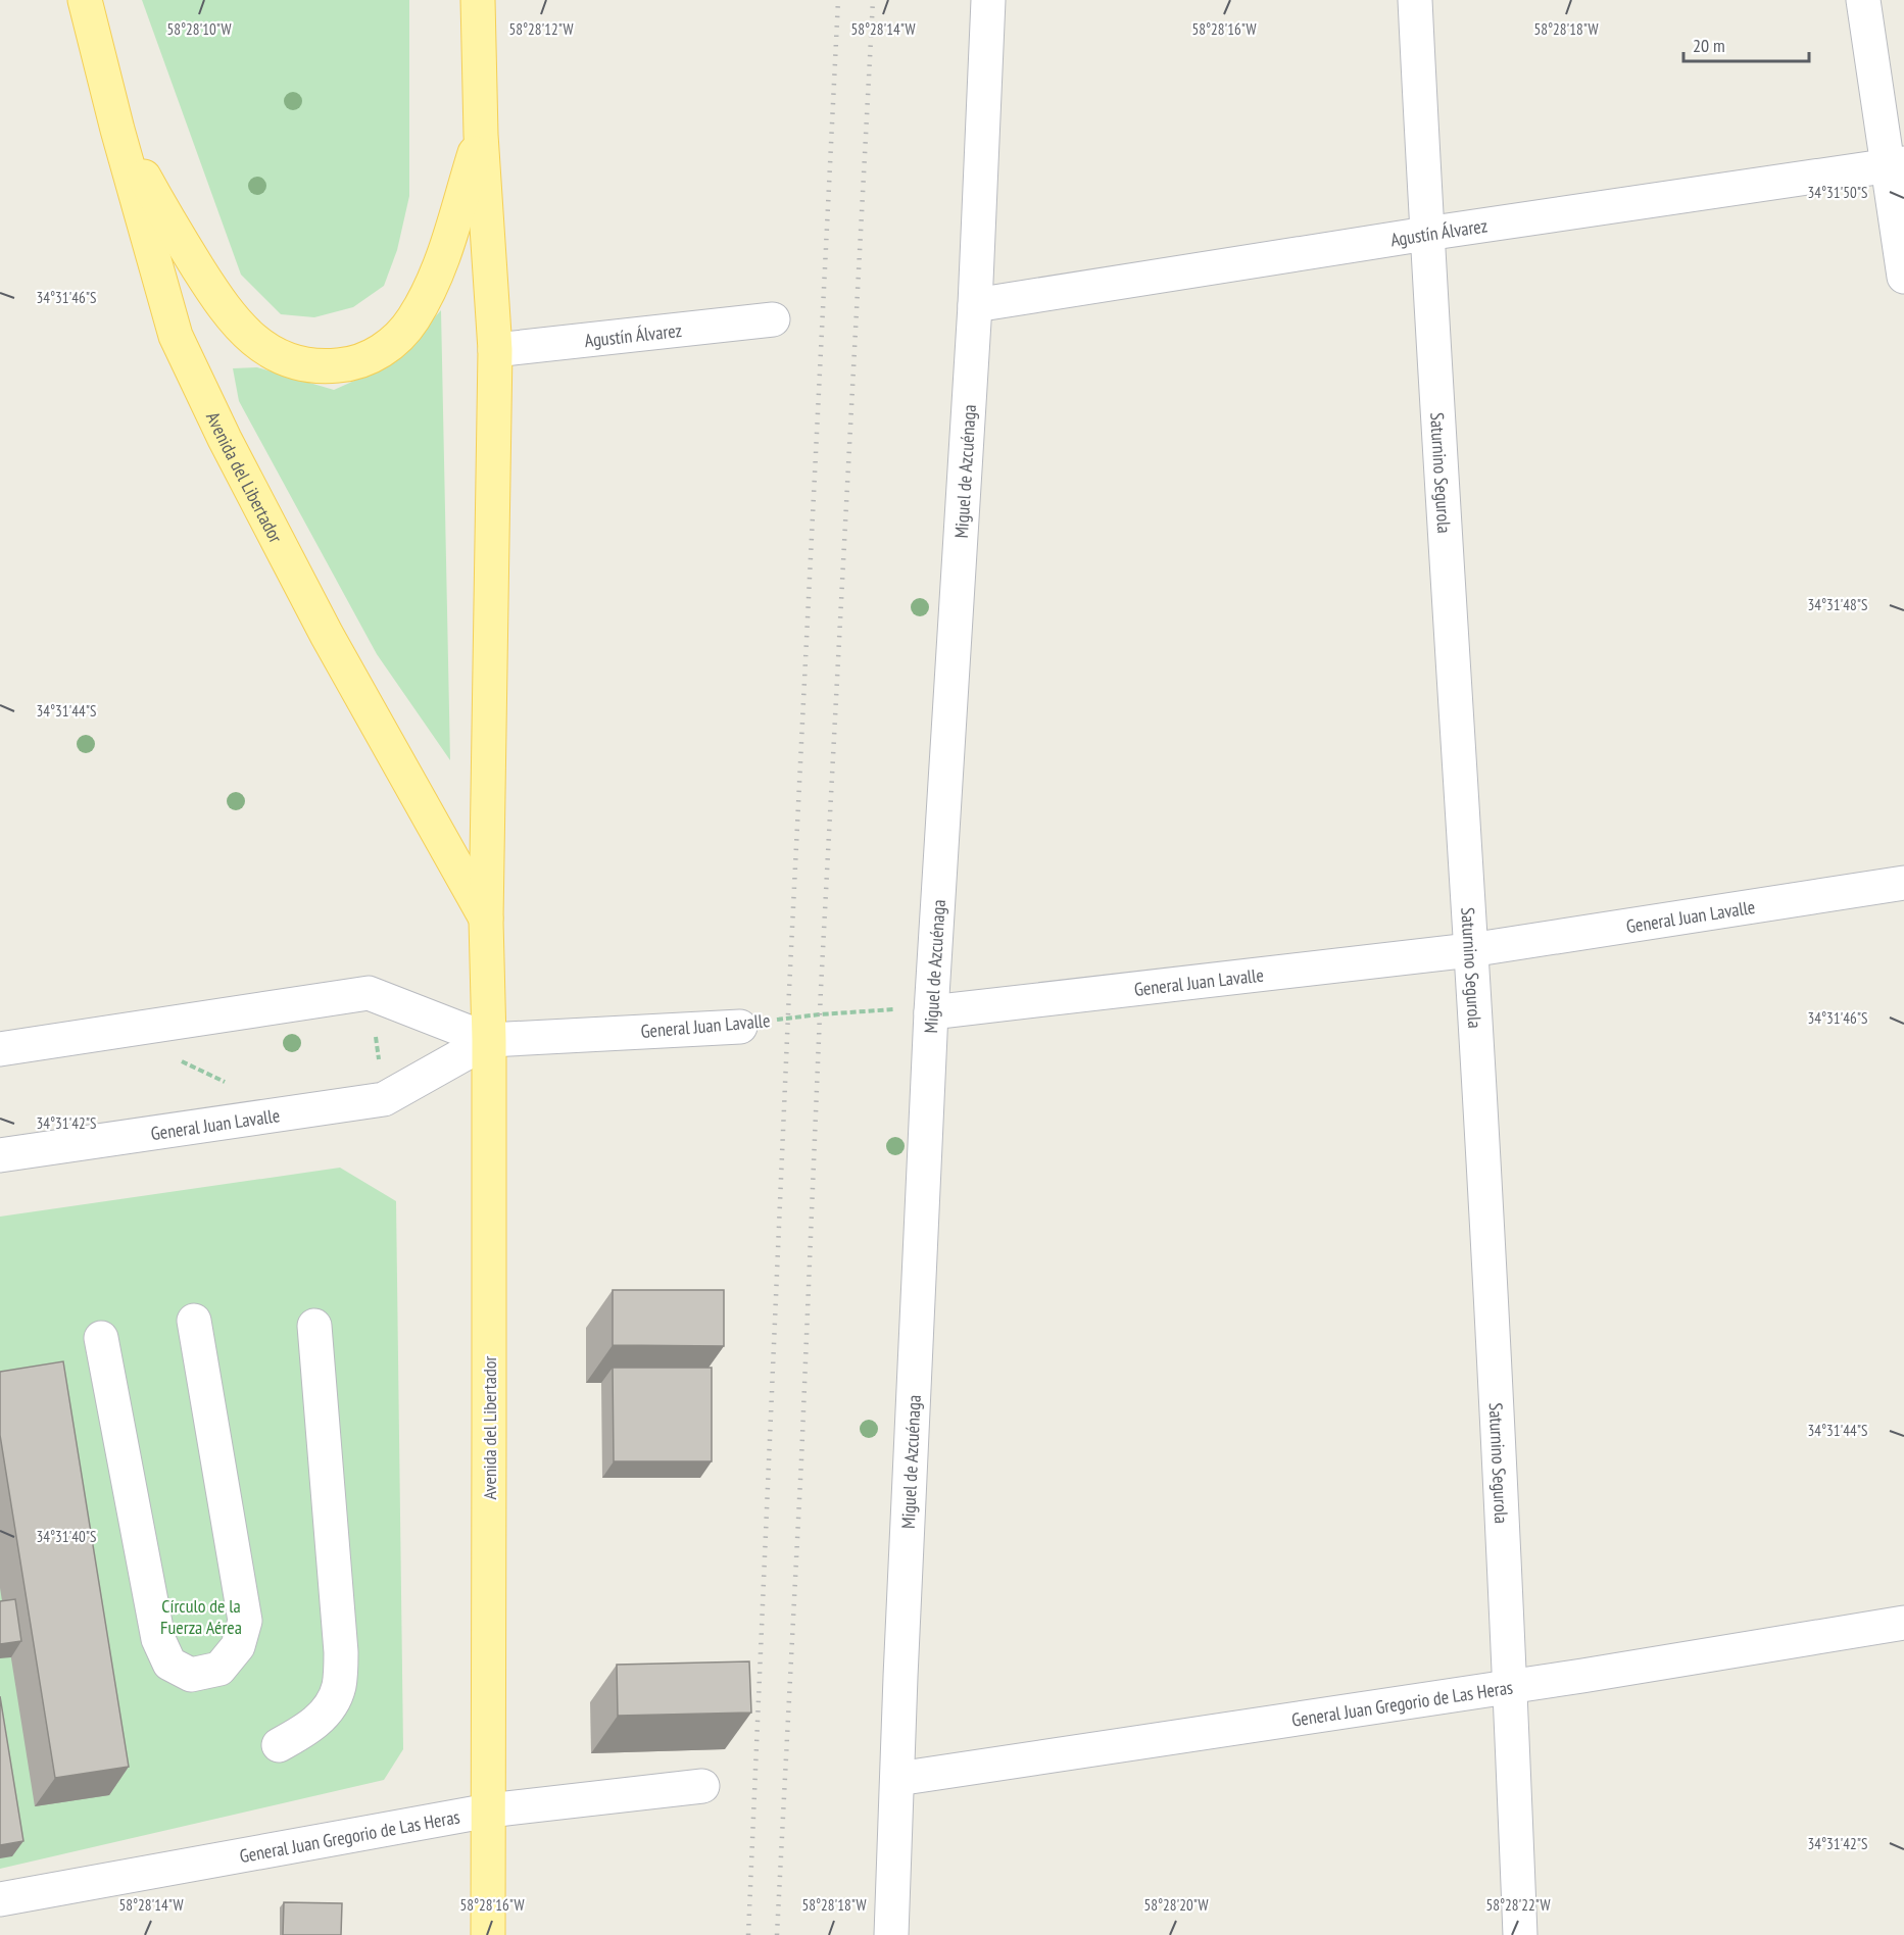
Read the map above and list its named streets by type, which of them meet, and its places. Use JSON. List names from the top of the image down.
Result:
{
  "streets": {
    "main road": ["Avenida del Libertador"],
    "street": [
      "Agustín Álvarez",
      "Miguel de Azcuénaga",
      "Saturnino Segurola",
      "General Juan Lavalle",
      "General Juan Gregorio de Las Heras"
    ]
  },
  "crossings": [
    ["Agustín Álvarez", "Miguel de Azcuénaga"],
    ["Agustín Álvarez", "Saturnino Segurola"],
    ["Agustín Álvarez", "Avenida del Libertador"],
    ["Miguel de Azcuénaga", "General Juan Lavalle"],
    ["Miguel de Azcuénaga", "General Juan Gregorio de Las Heras"],
    ["Saturnino Segurola", "General Juan Lavalle"],
    ["Saturnino Segurola", "General Juan Gregorio de Las Heras"],
    ["Avenida del Libertador", "General Juan Lavalle"],
    ["Avenida del Libertador", "General Juan Gregorio de Las Heras"]
  ],
  "parks": ["Círculo de la Fuerza Aérea"],
  "scale_bar": "20 m",
  "coordinates": [
    "58°28'10\"W",
    "58°28'12\"W",
    "58°28'14\"W",
    "58°28'16\"W",
    "58°28'18\"W",
    "34°31'50\"S",
    "34°31'46\"S",
    "34°31'48\"S",
    "34°31'44\"S",
    "34°31'42\"S",
    "34°31'40\"S",
    "58°28'20\"W",
    "58°28'22\"W"
  ]
}
